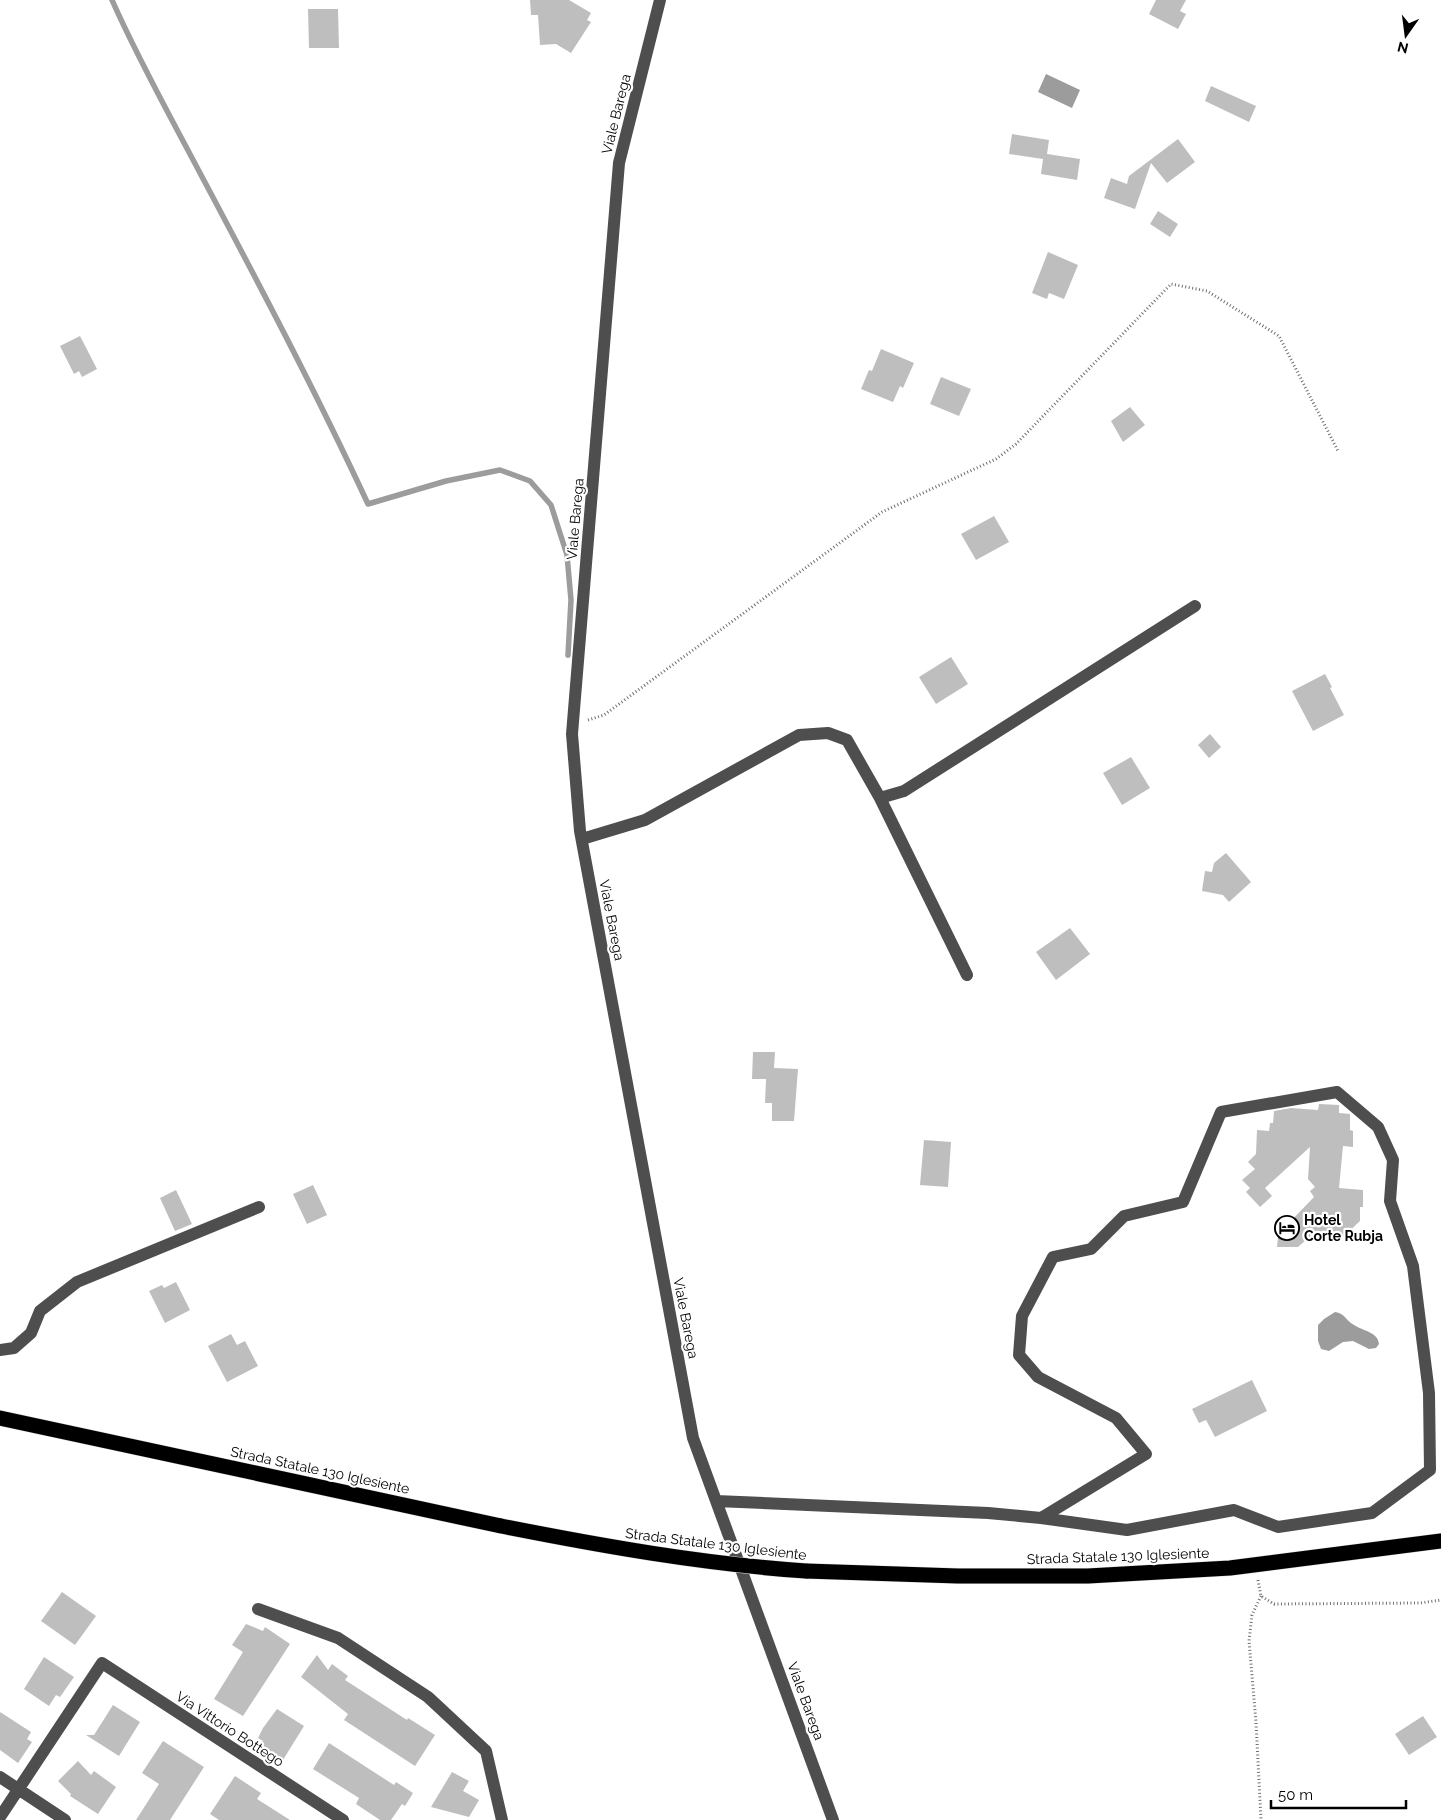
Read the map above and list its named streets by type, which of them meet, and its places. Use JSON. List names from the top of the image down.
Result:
{
  "streets": {
    "highway": ["Strada Statale 130 Iglesiente"],
    "street": ["Viale Barega", "Via Vittorio Bottego"]
  },
  "places": {
    "hotel": ["Hotel Corte Rubja"]
  },
  "scale_bar": "50 m",
  "north": "bottom"
}
